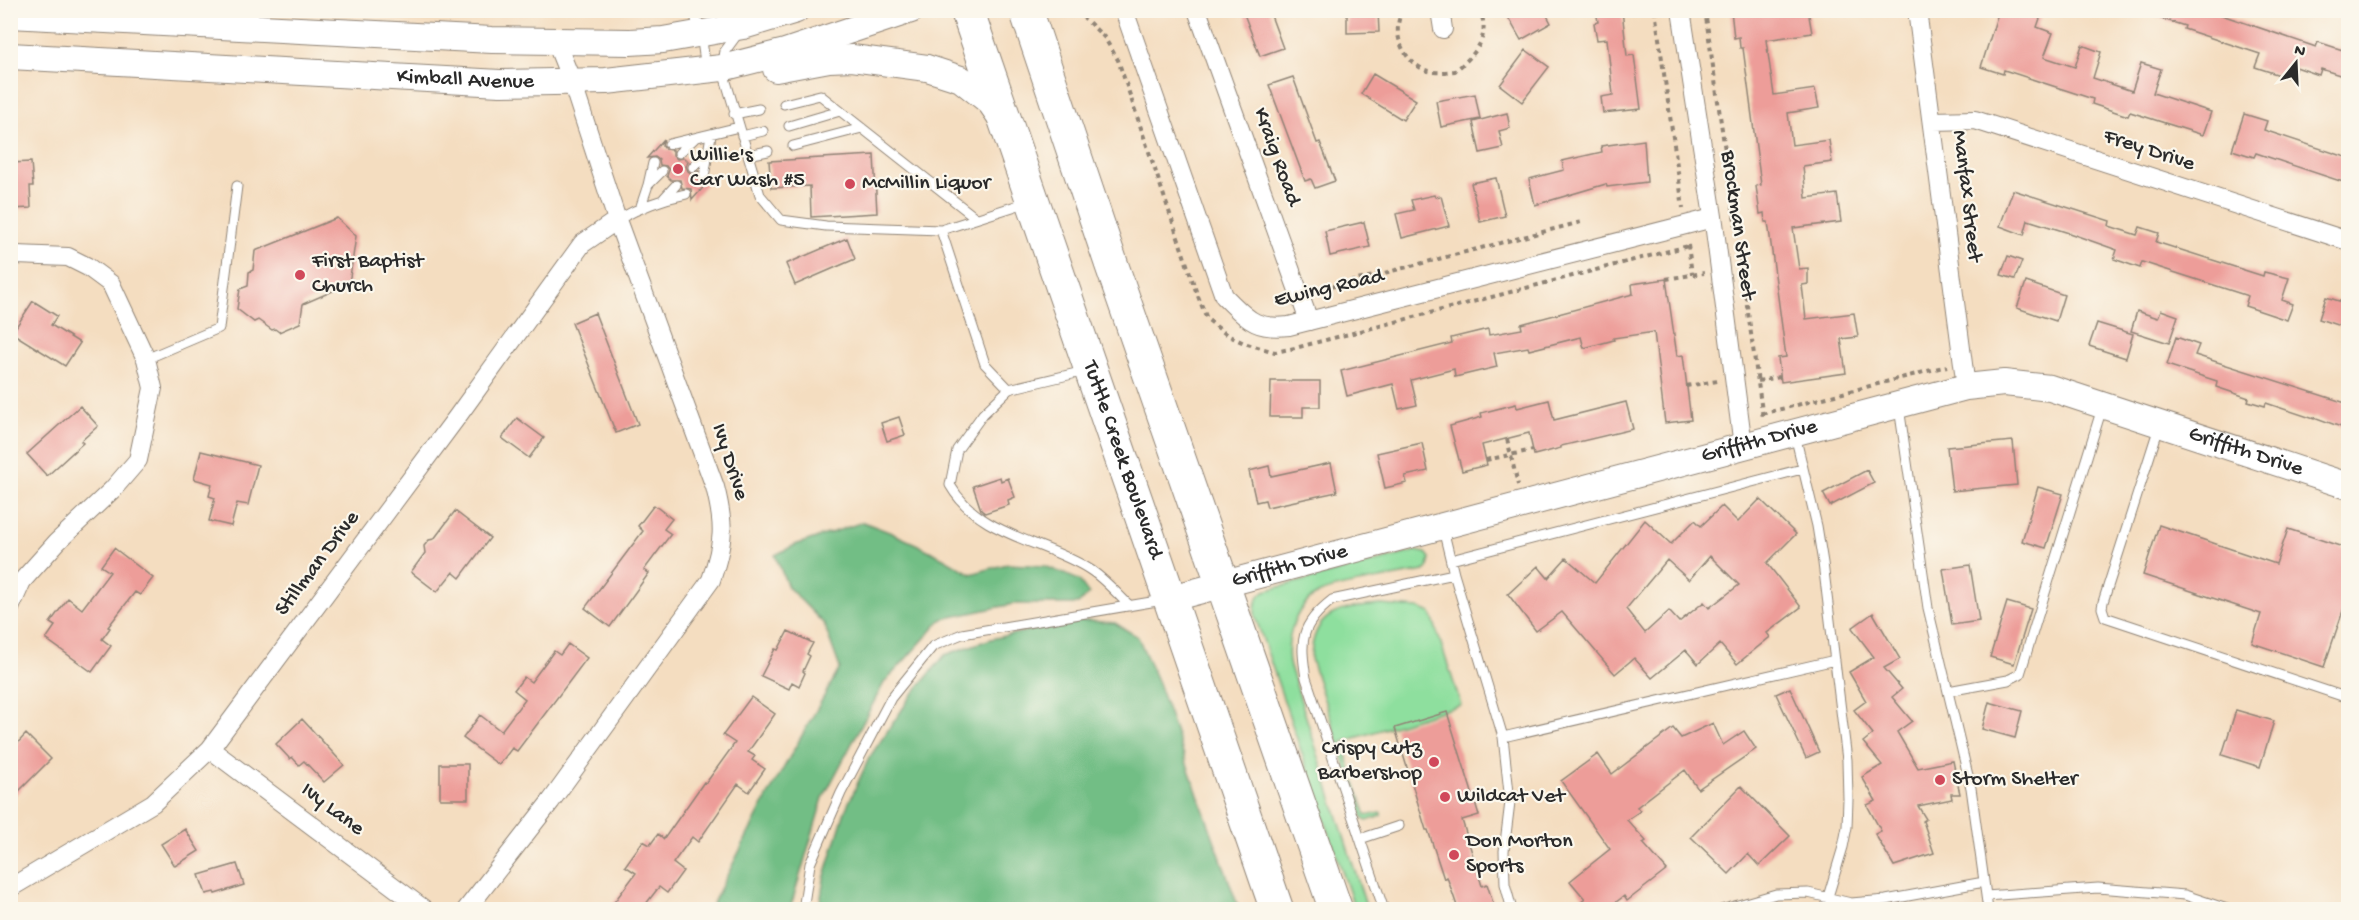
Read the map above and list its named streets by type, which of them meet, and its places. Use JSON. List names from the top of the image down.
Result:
{
  "streets": {
    "highway": ["Tuttle Creek Boulevard"],
    "main road": ["Kimball Avenue", "Griffith Drive"],
    "street": [
      "Frey Drive",
      "Kraig Road",
      "Manfax Street",
      "Brockman Street",
      "Ewing Road",
      "Ivy Drive",
      "Stillman Drive",
      "Ivy Lane"
    ]
  },
  "crossings": [
    ["Kimball Avenue", "Ivy Drive"],
    ["Frey Drive", "Manfax Street"],
    ["Kraig Road", "Ewing Road"],
    ["Manfax Street", "Griffith Drive"],
    ["Brockman Street", "Ewing Road"],
    ["Brockman Street", "Griffith Drive"],
    ["Griffith Drive", "Tuttle Creek Boulevard"],
    ["Ivy Drive", "Stillman Drive"],
    ["Stillman Drive", "Ivy Lane"]
  ],
  "places": [
    "Willie's Car Wash #5",
    "McMillin Liquor",
    "First Baptist Church",
    "Crispy Cutz Barbershop",
    "Storm Shelter",
    "Wildcat Vet",
    "Don Morton Sports"
  ],
  "north": "top"
}
